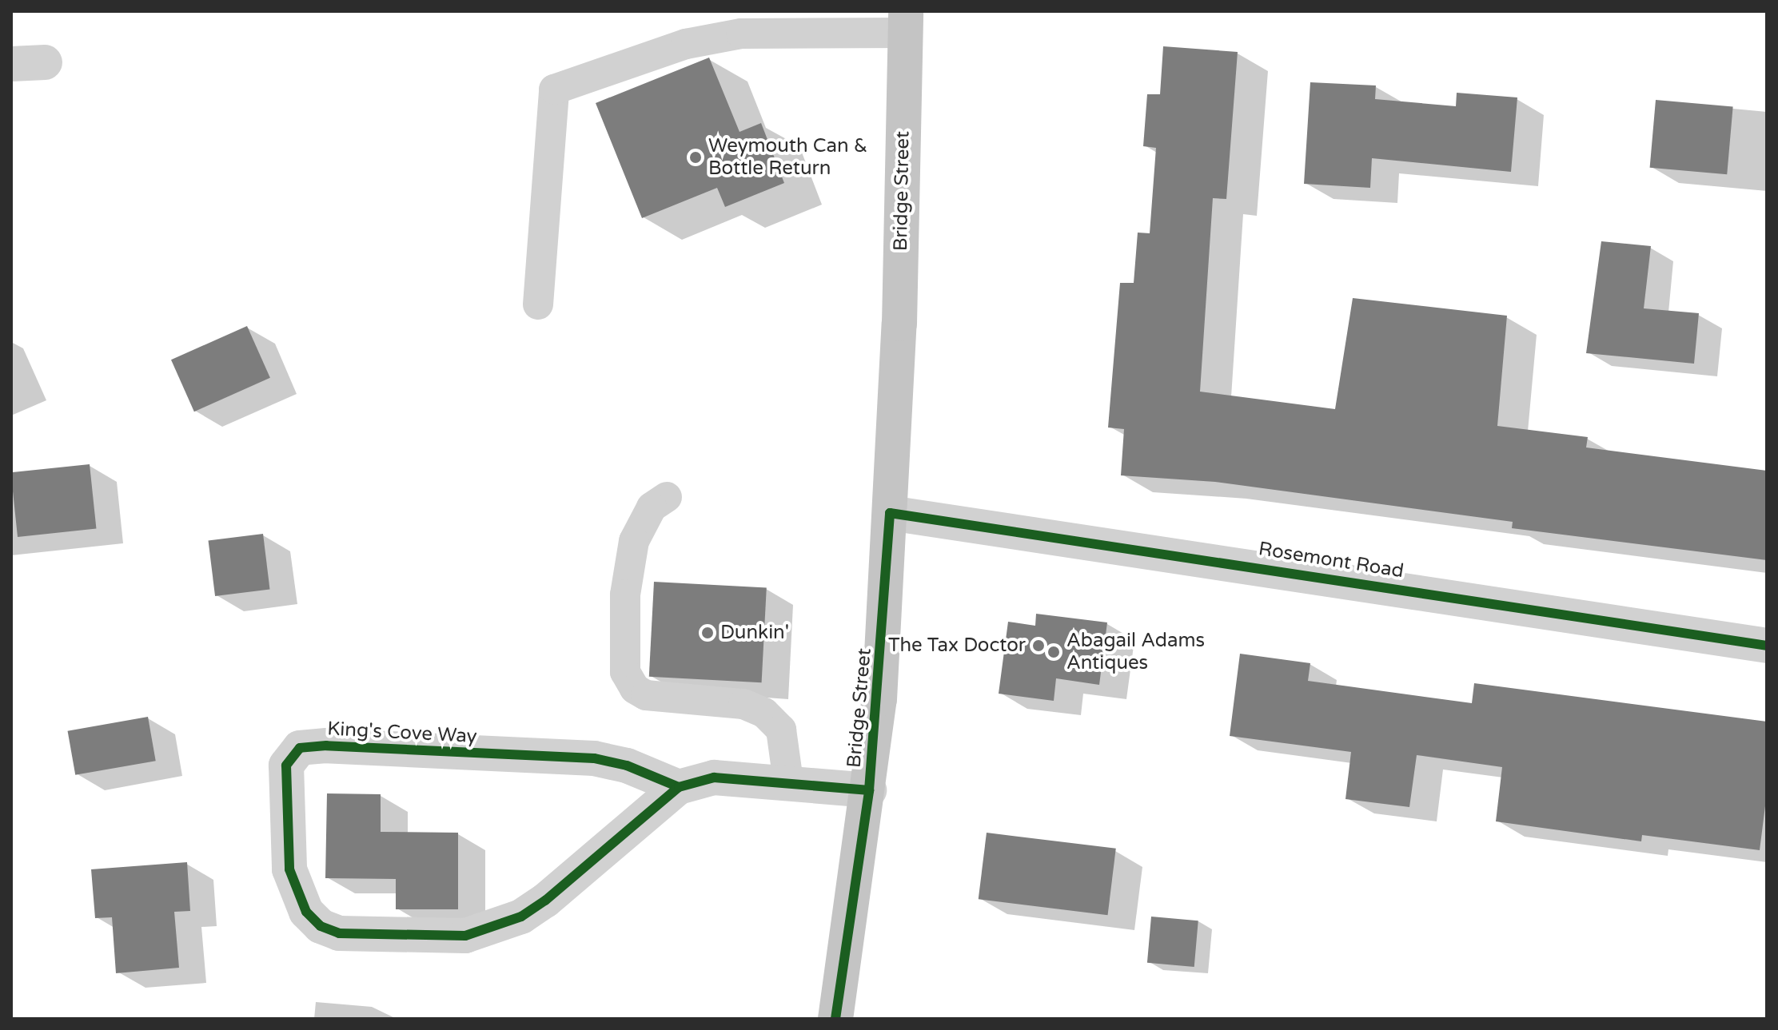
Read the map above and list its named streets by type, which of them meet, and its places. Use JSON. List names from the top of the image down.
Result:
{
  "streets": {
    "main road": ["Bridge Street"],
    "street": ["Rosemont Road", "King's Cove Way"]
  },
  "crossings": [
    ["Bridge Street", "Rosemont Road"],
    ["Bridge Street", "King's Cove Way"]
  ],
  "places": [
    "Weymouth Can & Bottle Return",
    "Dunkin'",
    "The Tax Doctor",
    "Abagail Adams Antiques"
  ]
}
